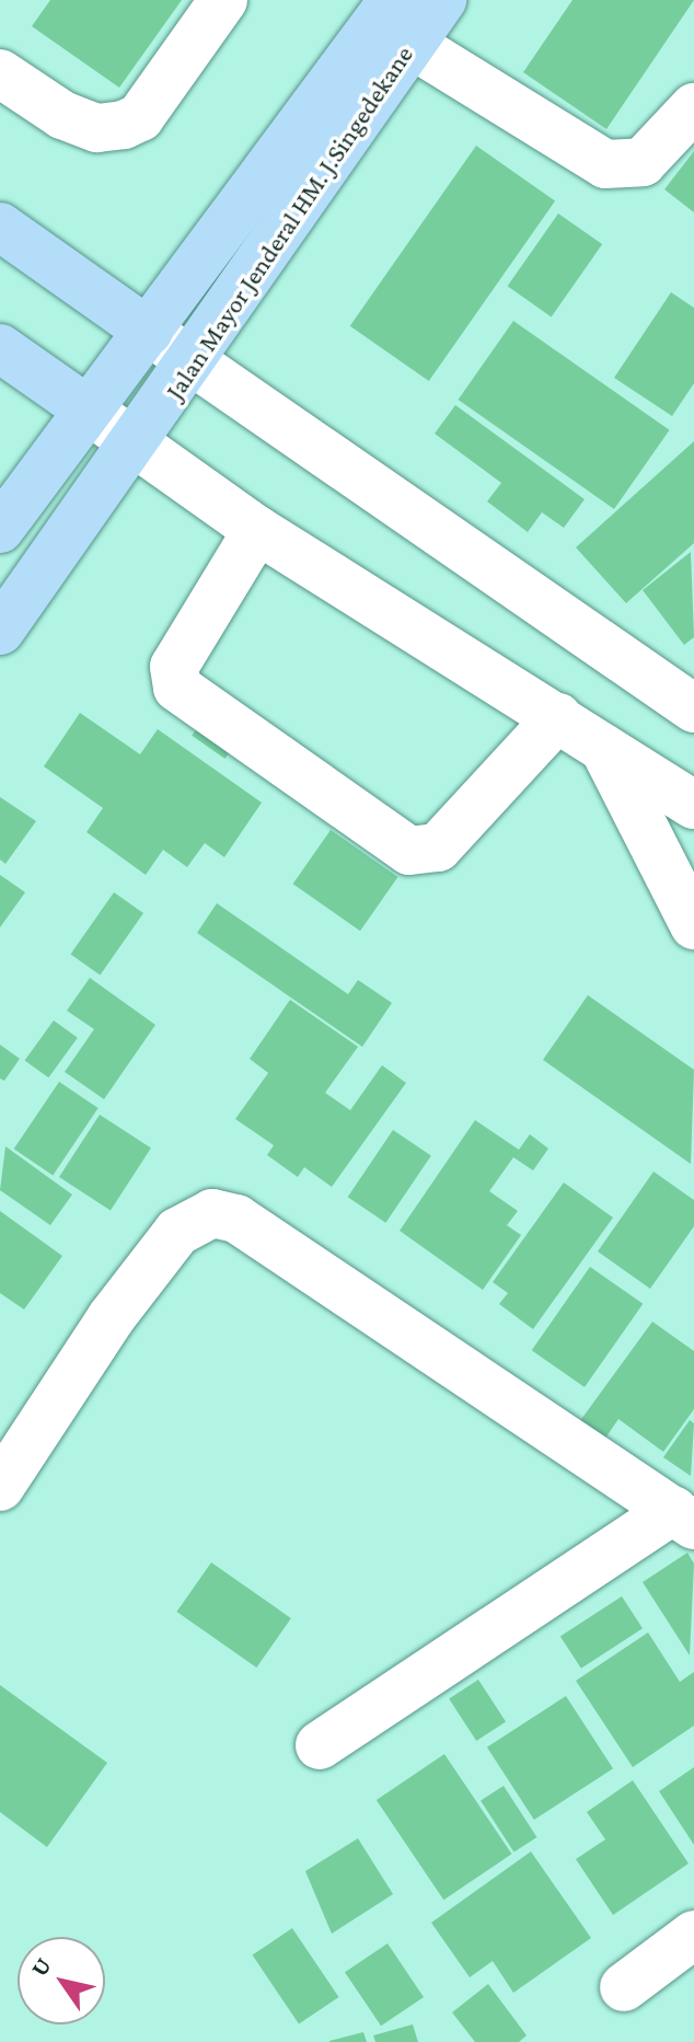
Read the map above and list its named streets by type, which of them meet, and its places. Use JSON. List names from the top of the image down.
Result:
{
  "streets": {
    "main road": ["Jalan Mayor Jenderal HM. J.Singedekane"]
  },
  "north": "top left"
}
